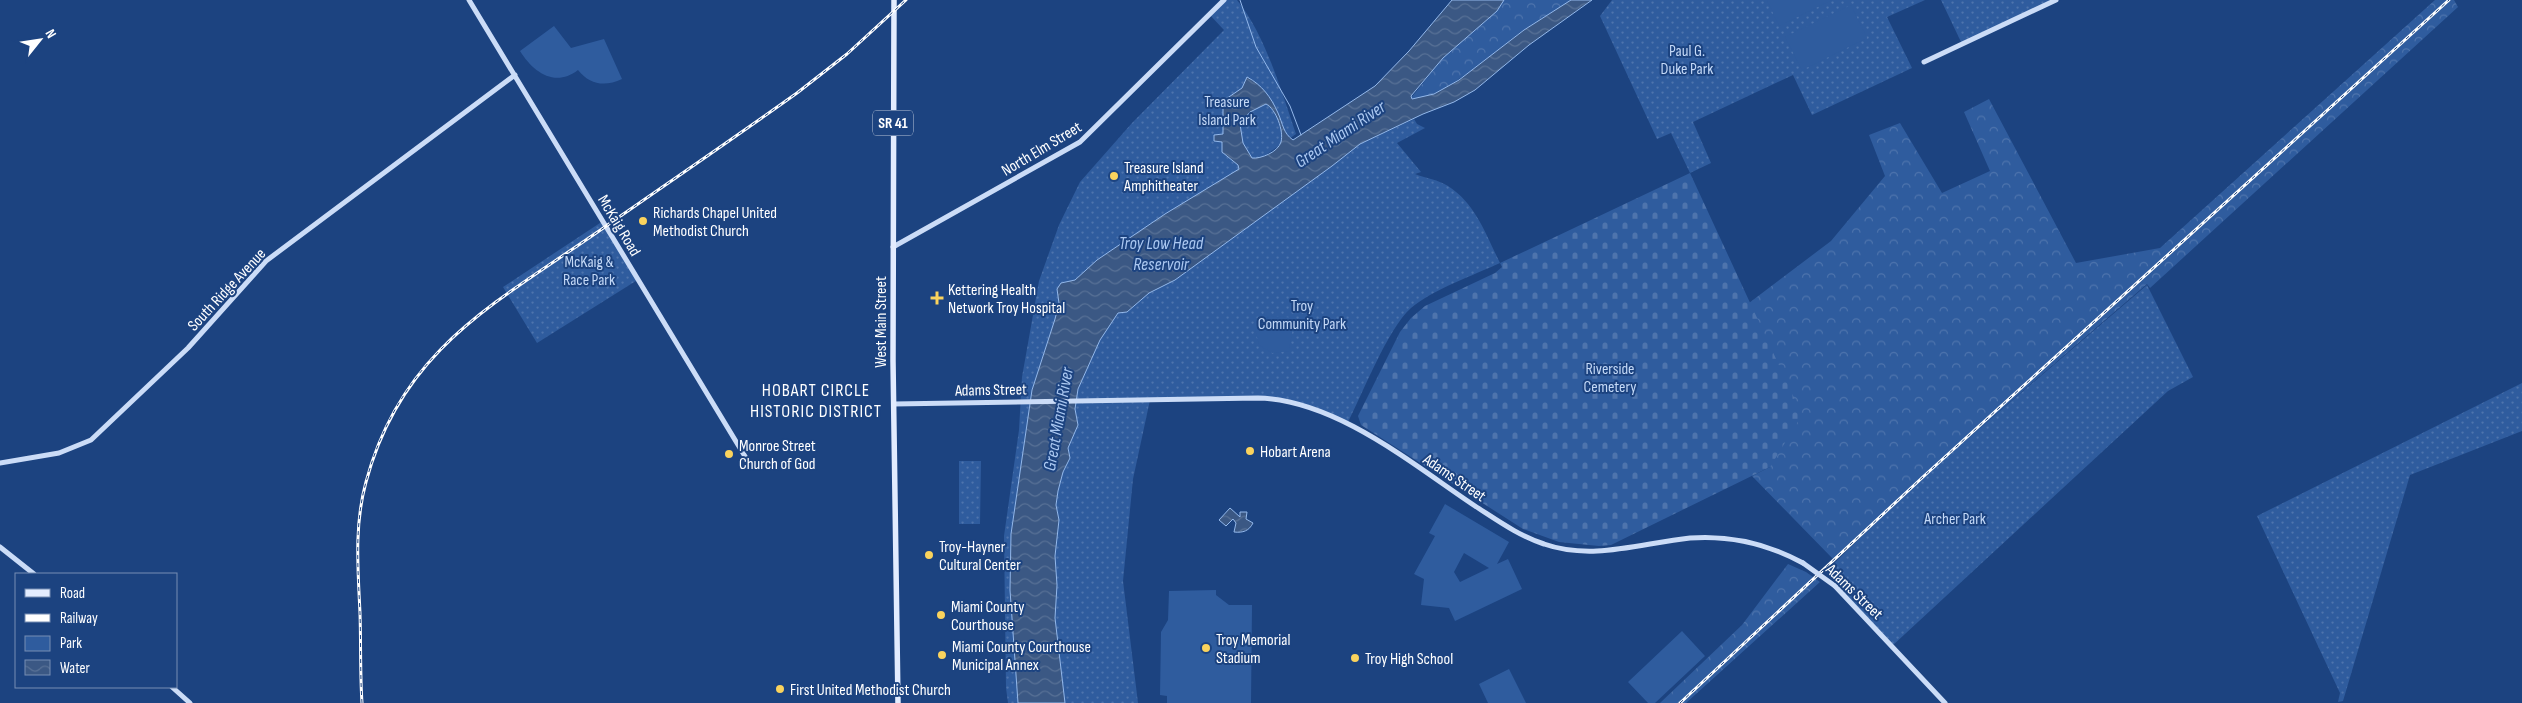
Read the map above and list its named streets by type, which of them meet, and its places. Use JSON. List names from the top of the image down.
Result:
{
  "streets": {
    "main road": ["SR 41", "West Main Street"],
    "street": [
      "North Elm Street",
      "McKaig Road",
      "South Ridge Avenue",
      "Adams Street"
    ]
  },
  "crossings": [
    ["North Elm Street", "West Main Street"],
    ["McKaig Road", "South Ridge Avenue"],
    ["West Main Street", "Adams Street"]
  ],
  "districts": ["HOBART CIRCLE HISTORIC DISTRICT"],
  "water": ["Great Miami River", "Troy Low Head Reservoir"],
  "parks": [
    "Paul G. Duke Park",
    "Treasure Island Park",
    "McKaig & Race Park",
    "Troy Community Park",
    "Riverside Cemetery",
    "Archer Park"
  ],
  "places": {
    "other": [
      "Treasure Island Amphitheater",
      "Richards Chapel United Methodist Church",
      "Hobart Arena",
      "Monroe Street Church of God",
      "Troy-Hayner Cultural Center",
      "Miami County Courthouse",
      "Troy Memorial Stadium",
      "Miami County Courthouse Municipal Annex",
      "Troy High School",
      "First United Methodist Church"
    ],
    "health": ["Kettering Health Network Troy Hospital"]
  },
  "legend": [
    "Road",
    "Railway",
    "Park",
    "Water"
  ],
  "north": "top right"
}
